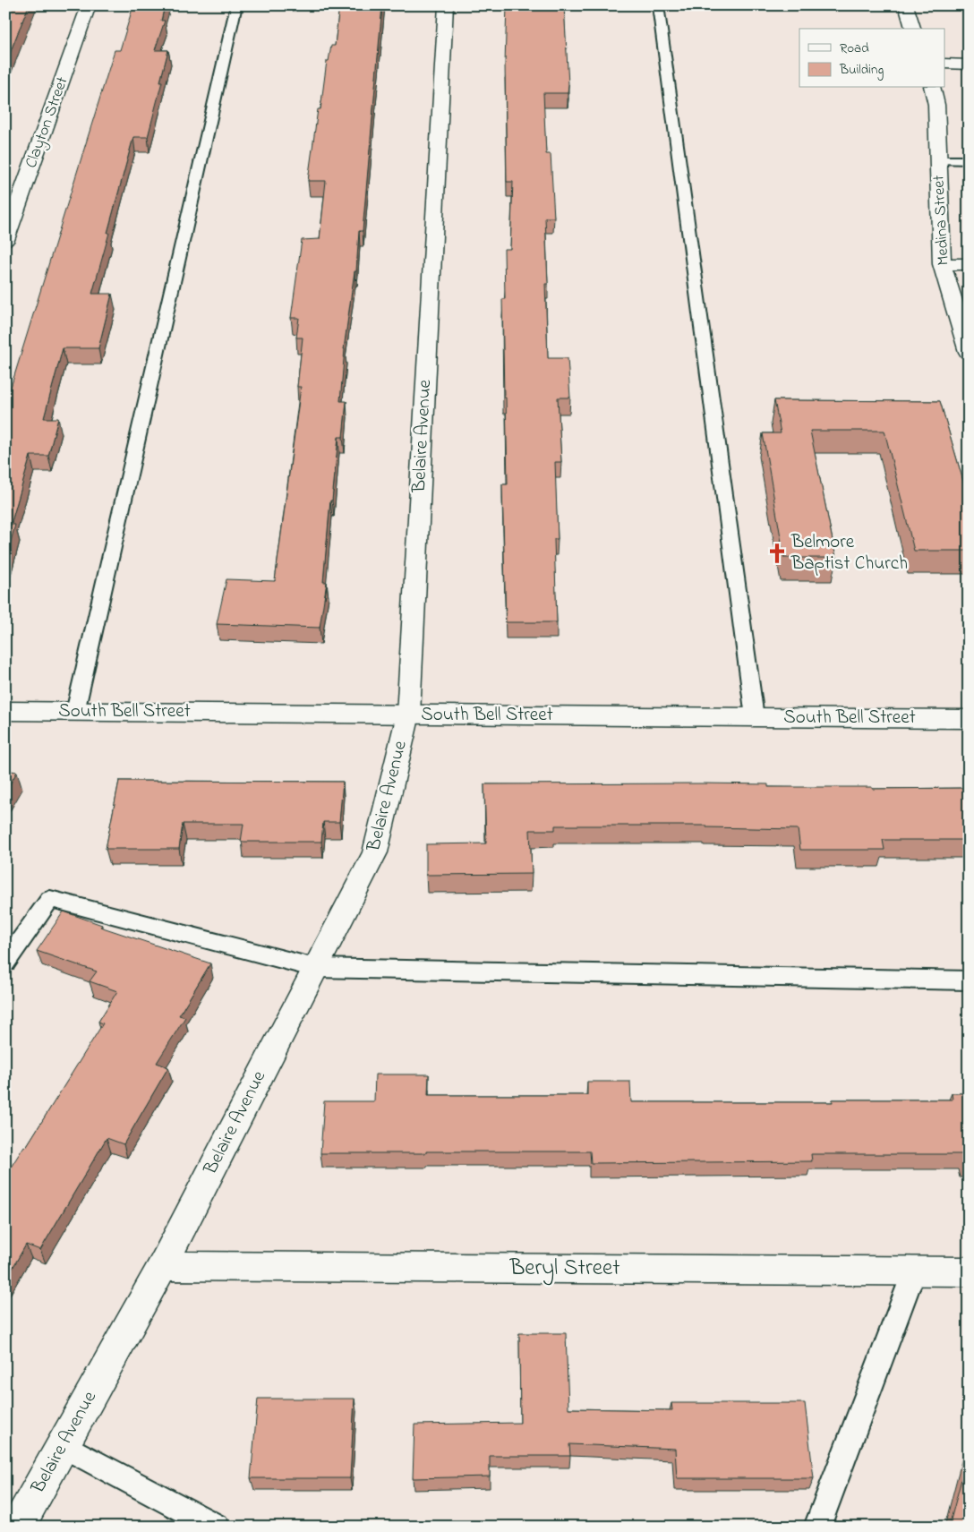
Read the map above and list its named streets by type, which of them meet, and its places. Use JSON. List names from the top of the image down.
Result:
{
  "streets": {
    "street": [
      "Clayton Street",
      "Medina Street",
      "Belaire Avenue",
      "South Bell Street",
      "Beryl Street"
    ]
  },
  "crossings": [
    ["Belaire Avenue", "South Bell Street"],
    ["Belaire Avenue", "Beryl Street"]
  ],
  "places": {
    "church": ["Belmore Baptist Church"]
  },
  "legend": ["Road", "Building"]
}
